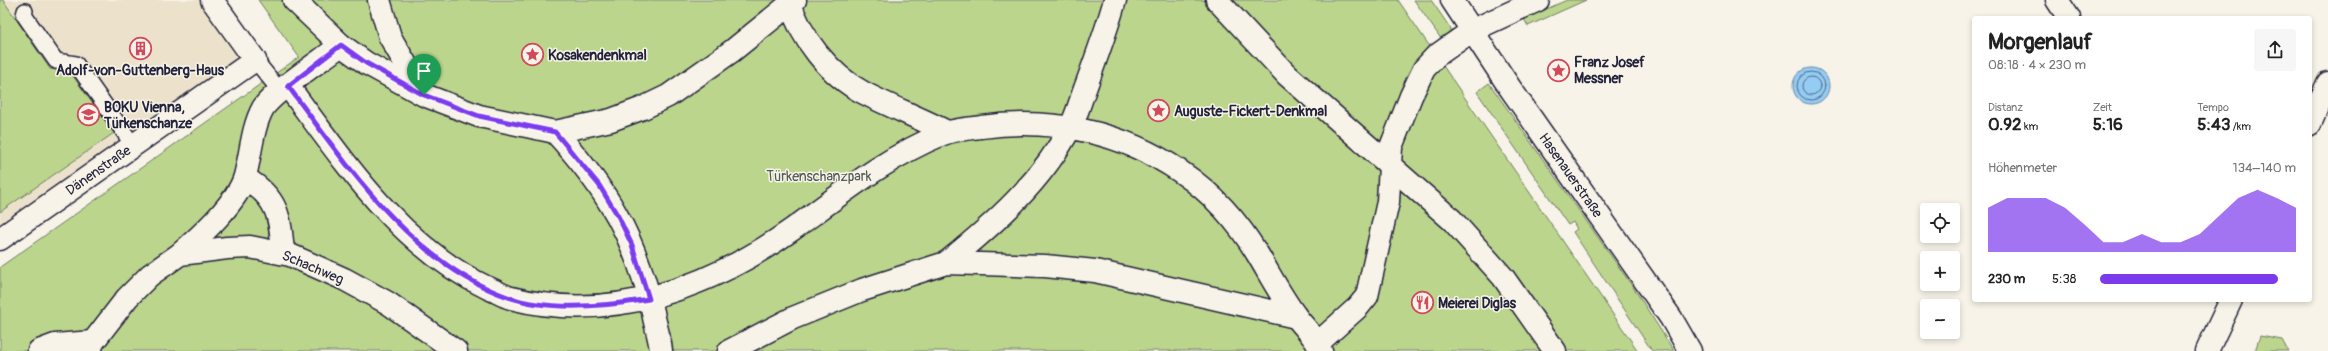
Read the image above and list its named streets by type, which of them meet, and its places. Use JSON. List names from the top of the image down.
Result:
{
  "streets": {
    "street": ["Dänenstraße", "Hasenauerstraße", "Schachweg"]
  },
  "parks": ["Türkenschanzpark"],
  "places": {
    "building": ["Adolf-von-Guttenberg-Haus"],
    "place": ["Kosakendenkmal", "Franz Josef Messner", "Auguste-Fickert-Denkmal"],
    "school or university": ["BOKU Vienna, Türkenschanze"],
    "restaurant": ["Meierei Diglas"]
  },
  "page": {
    "heading": ["Morgenlauf", "08:18 · 4 × 230 m"],
    "stats": [
      ["Distanz", "0.92 km"],
      ["Zeit", "5:16"],
      ["Tempo", "5:43 /km"]
    ],
    "chart": ["Höhenmeter", "134–140 m"],
    "map_buttons": ["+", "−"],
    "list": [
      {
        "name": "230 m",
        "note": "5:38"
      }
    ]
  }
}
